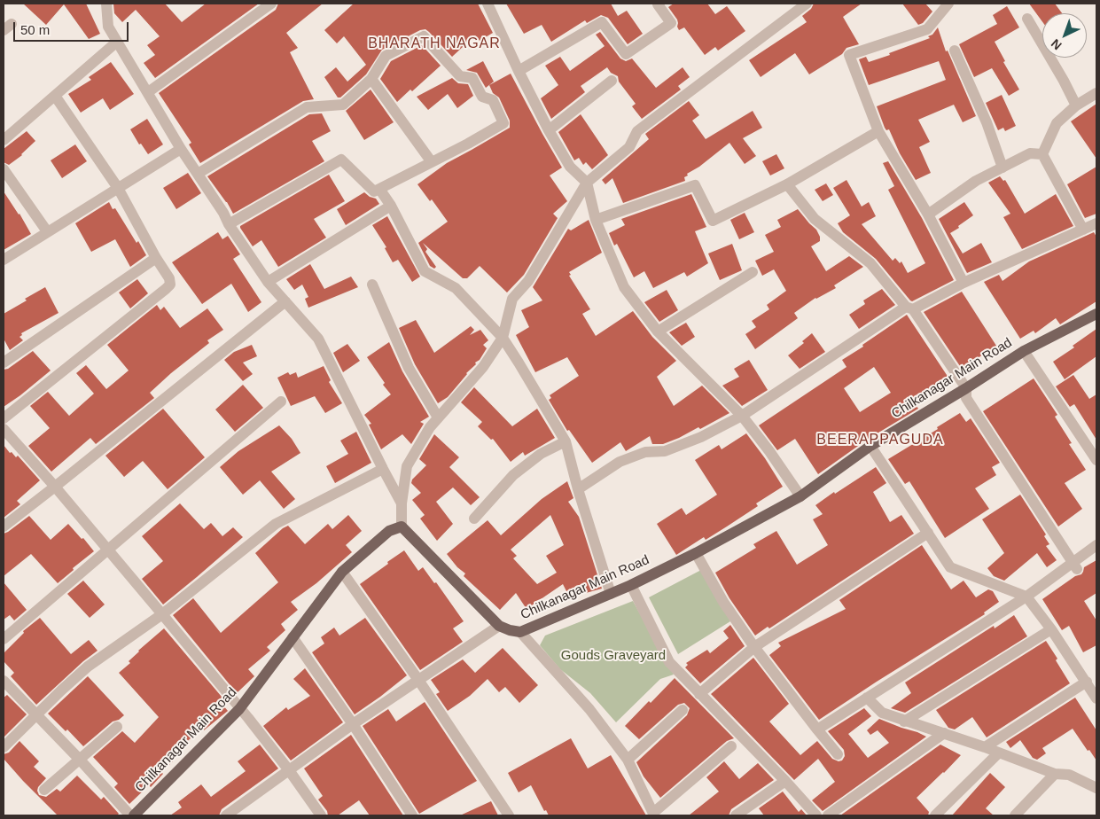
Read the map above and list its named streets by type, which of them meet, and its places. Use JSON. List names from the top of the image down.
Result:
{
  "streets": {
    "main road": ["Chilkanagar Main Road"]
  },
  "districts": ["BHARATH NAGAR", "BEERAPPAGUDA"],
  "parks": ["Gouds Graveyard"],
  "scale_bar": "50 m",
  "north": "bottom left"
}
